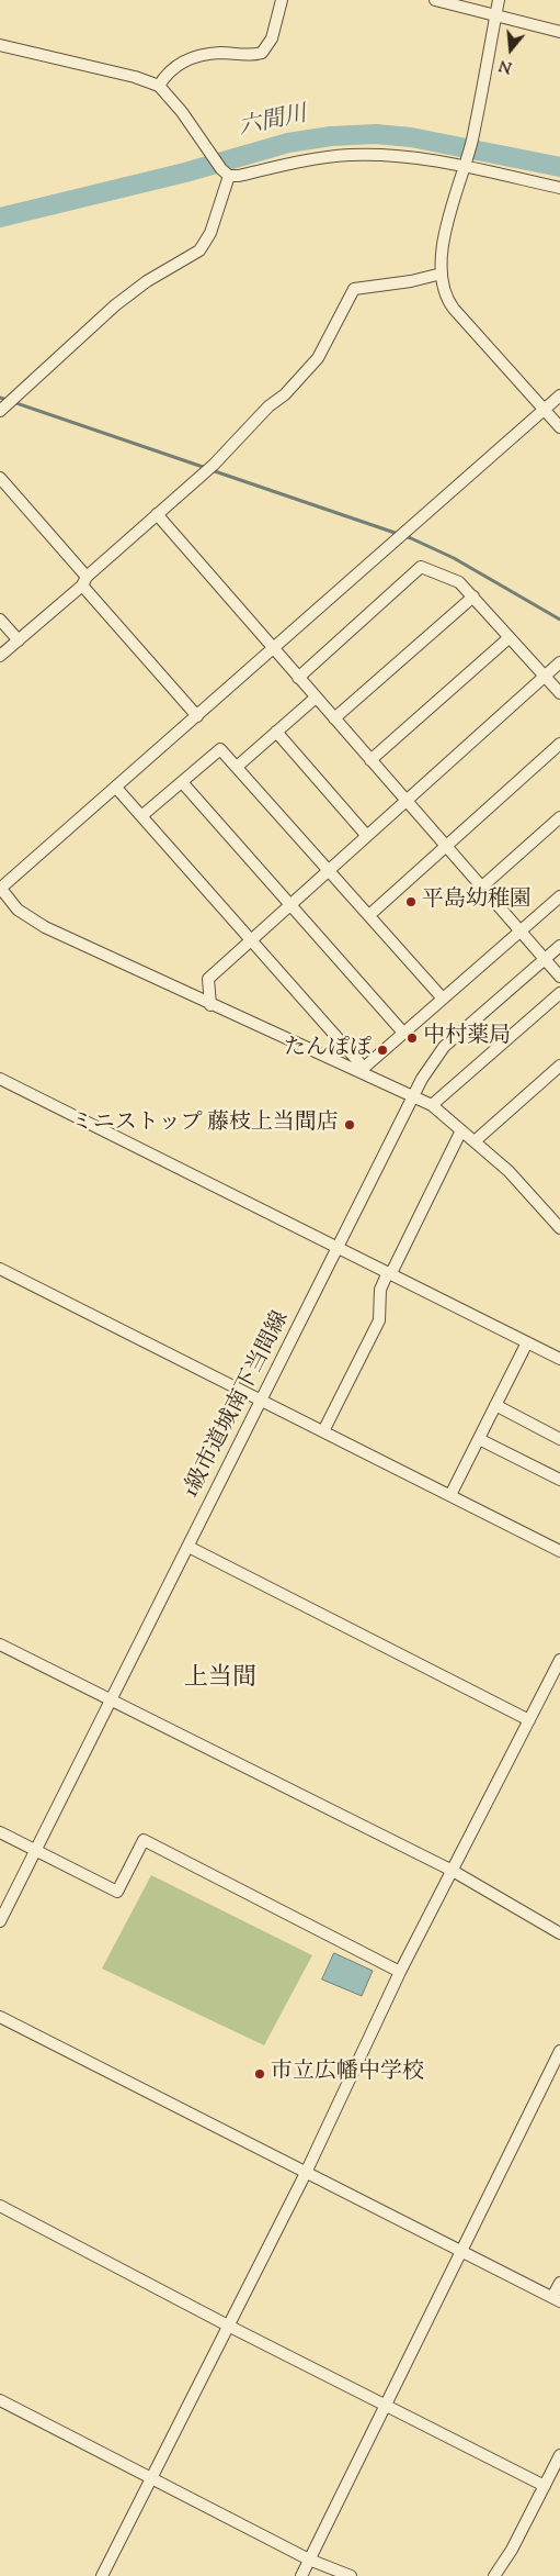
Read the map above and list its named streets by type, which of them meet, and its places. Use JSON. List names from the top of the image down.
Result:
{
  "streets": {
    "street": ["1級市道城南下当間線"]
  },
  "districts": ["上当間"],
  "water": ["六間川"],
  "places": [
    "平島幼稚園",
    "中村薬局",
    "たんぽぽ",
    "ミニストップ 藤枝上当間店",
    "市立広幡中学校"
  ],
  "north": "bottom"
}
